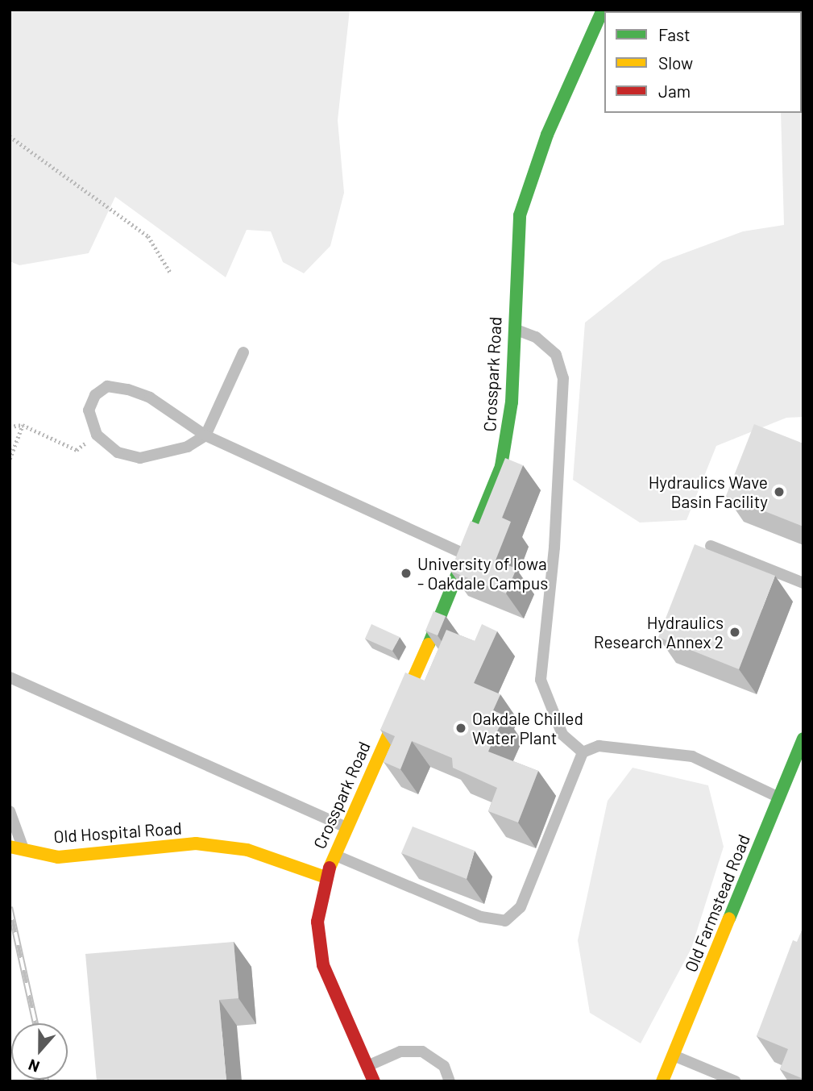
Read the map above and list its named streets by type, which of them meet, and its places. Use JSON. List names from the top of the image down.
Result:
{
  "streets": {
    "street": ["Crosspark Road", "Old Hospital Road", "Old Farmstead Road"]
  },
  "crossings": [
    ["Crosspark Road", "Old Hospital Road"]
  ],
  "places": [
    "Hydraulics Wave Basin Facility",
    "University of Iowa - Oakdale Campus",
    "Hydraulics Research Annex 2",
    "Oakdale Chilled Water Plant"
  ],
  "legend": ["Fast", "Slow", "Jam"],
  "north": "bottom"
}
